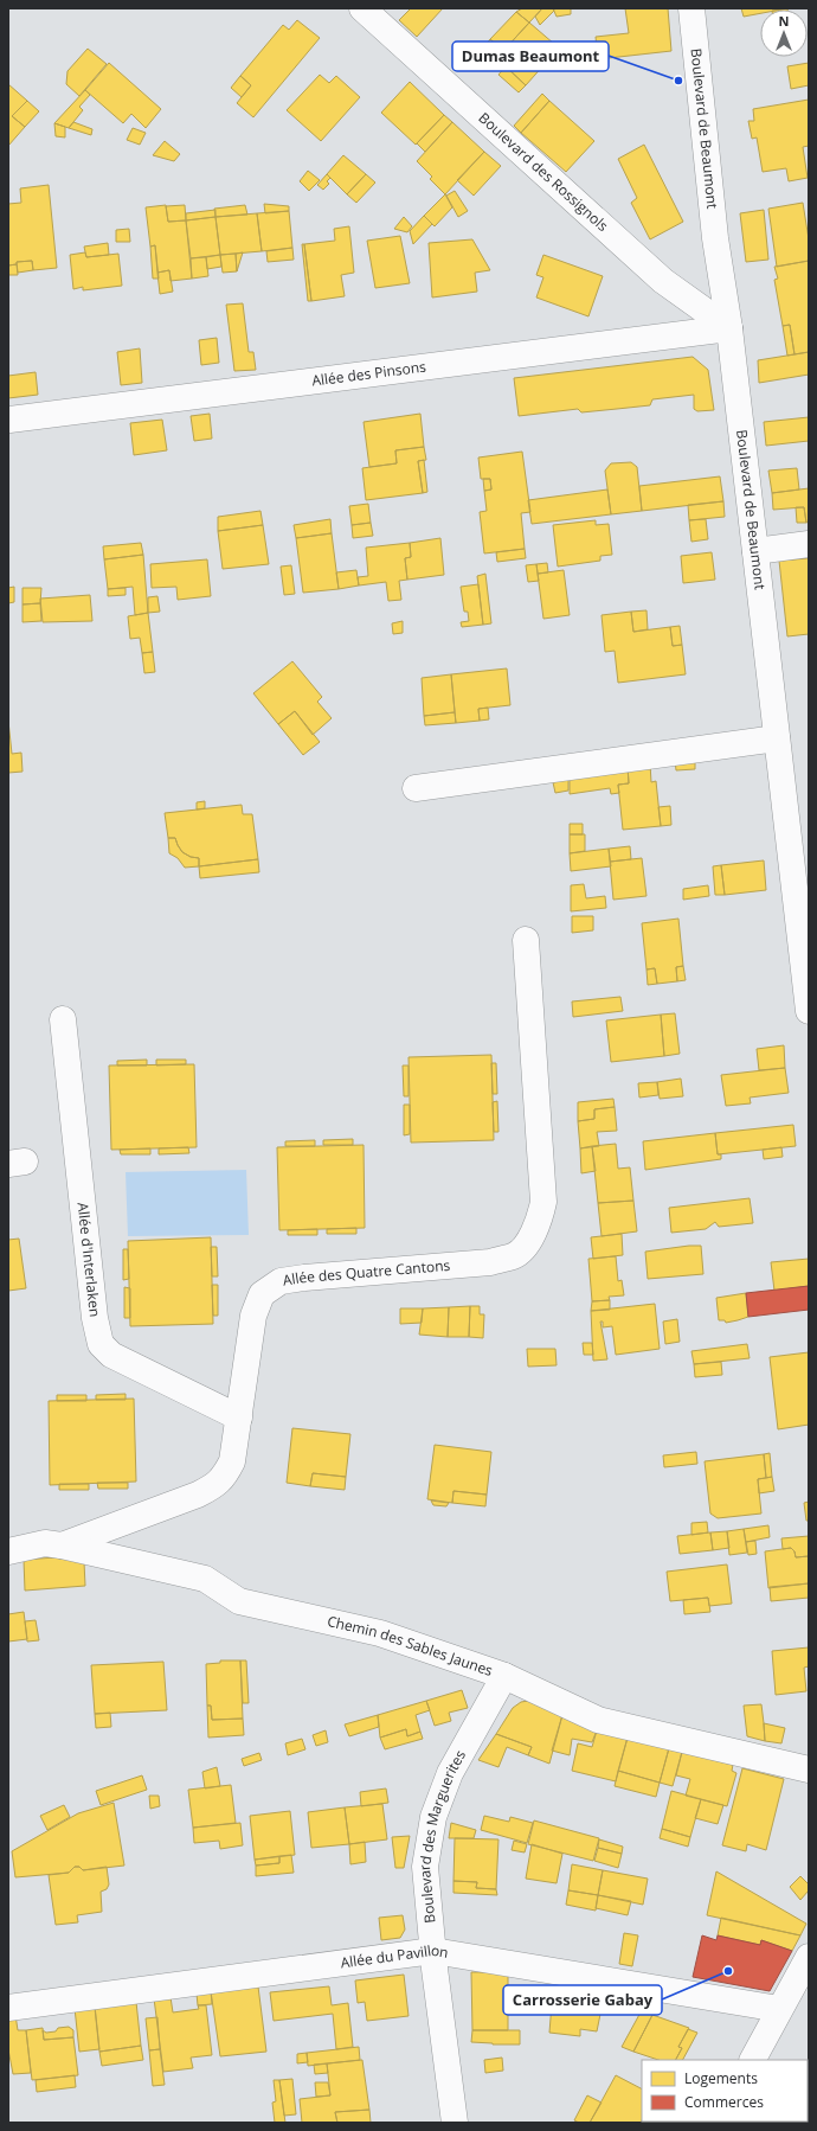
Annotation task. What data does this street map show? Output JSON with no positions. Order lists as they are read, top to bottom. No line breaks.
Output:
{"streets":{"street":["Boulevard de Beaumont","Boulevard des Rossignols","Allée des Pinsons","Allée d'Interlaken","Allée des Quatre Cantons","Chemin des Sables Jaunes","Boulevard des Marguerites","Allée du Pavillon"]},"crossings":[["Boulevard de Beaumont","Boulevard des Rossignols"],["Boulevard de Beaumont","Allée des Pinsons"],["Boulevard des Rossignols","Allée des Pinsons"],["Allée d'Interlaken","Allée des Quatre Cantons"],["Allée des Quatre Cantons","Chemin des Sables Jaunes"],["Chemin des Sables Jaunes","Boulevard des Marguerites"],["Boulevard des Marguerites","Allée du Pavillon"]],"places":["Dumas Beaumont","Carrosserie Gabay"],"legend":["Logements","Commerces"],"north":"top"}
